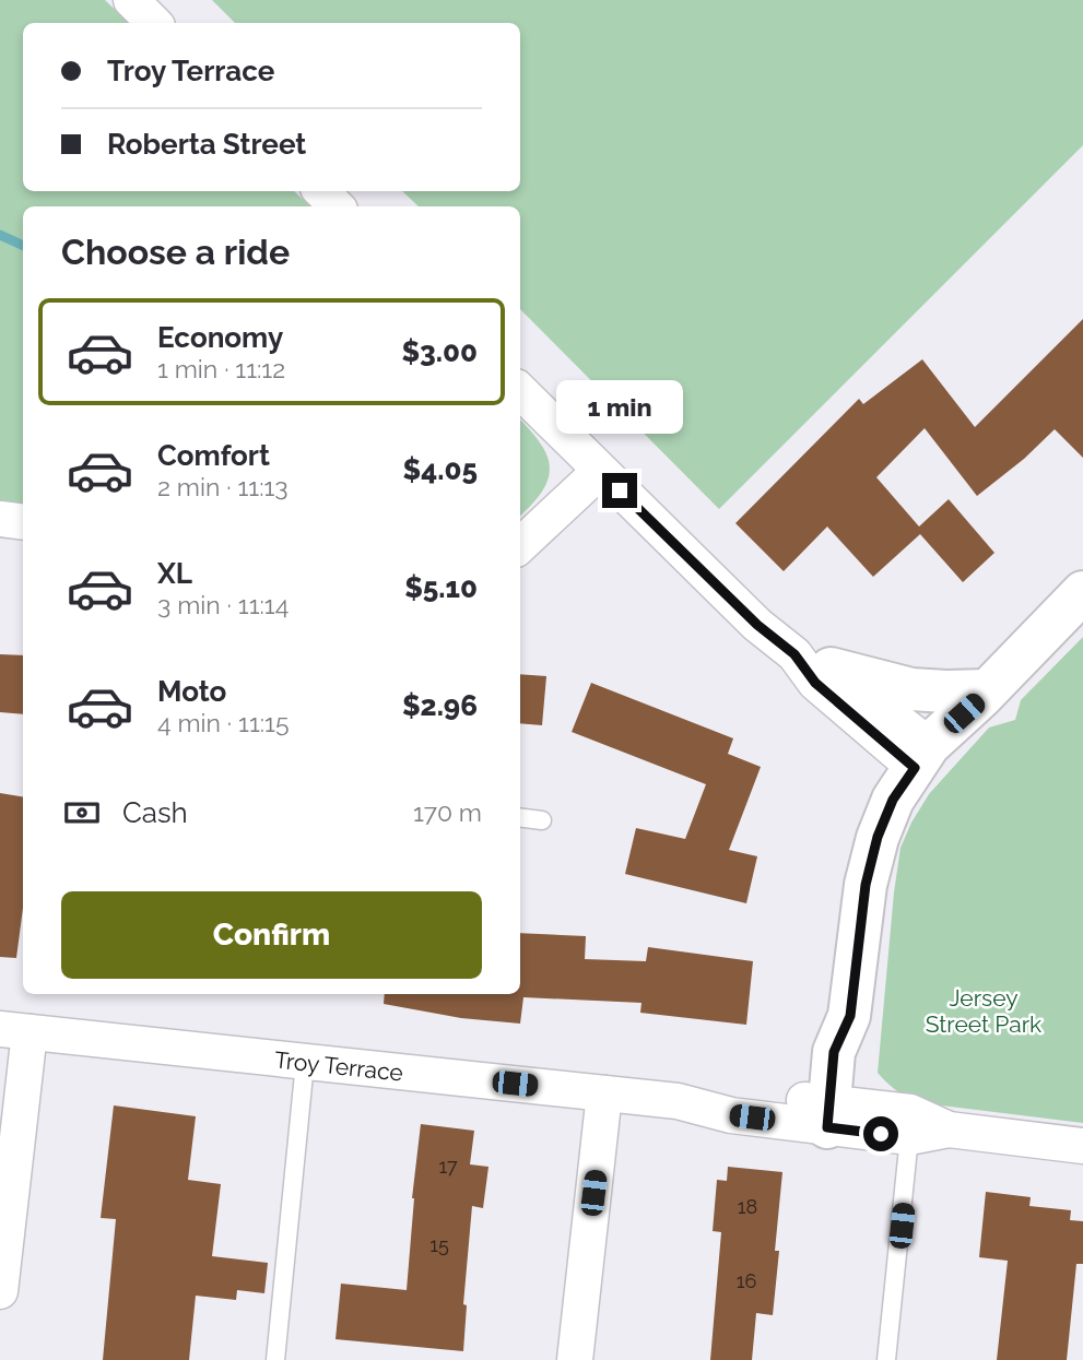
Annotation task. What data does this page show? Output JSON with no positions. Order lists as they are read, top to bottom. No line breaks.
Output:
{"streets":{"street":["Troy Terrace"]},"parks":["Jersey Street Park"],"house_numbers":["17","18","15","16"],"page":{"banner":["Troy Terrace","Roberta Street"],"heading":"Choose a ride","list":[{"name":"Economy","note":"1 min · 11:12","value":"$3.00"},{"name":"Comfort","note":"2 min · 11:13","value":"$4.05"},{"name":"XL","note":"3 min · 11:14","value":"$5.10"},{"name":"Moto","note":"4 min · 11:15","value":"$2.96"}],"bubble":"1 min","pay":["Cash","170 m"],"buttons":"Confirm"}}
